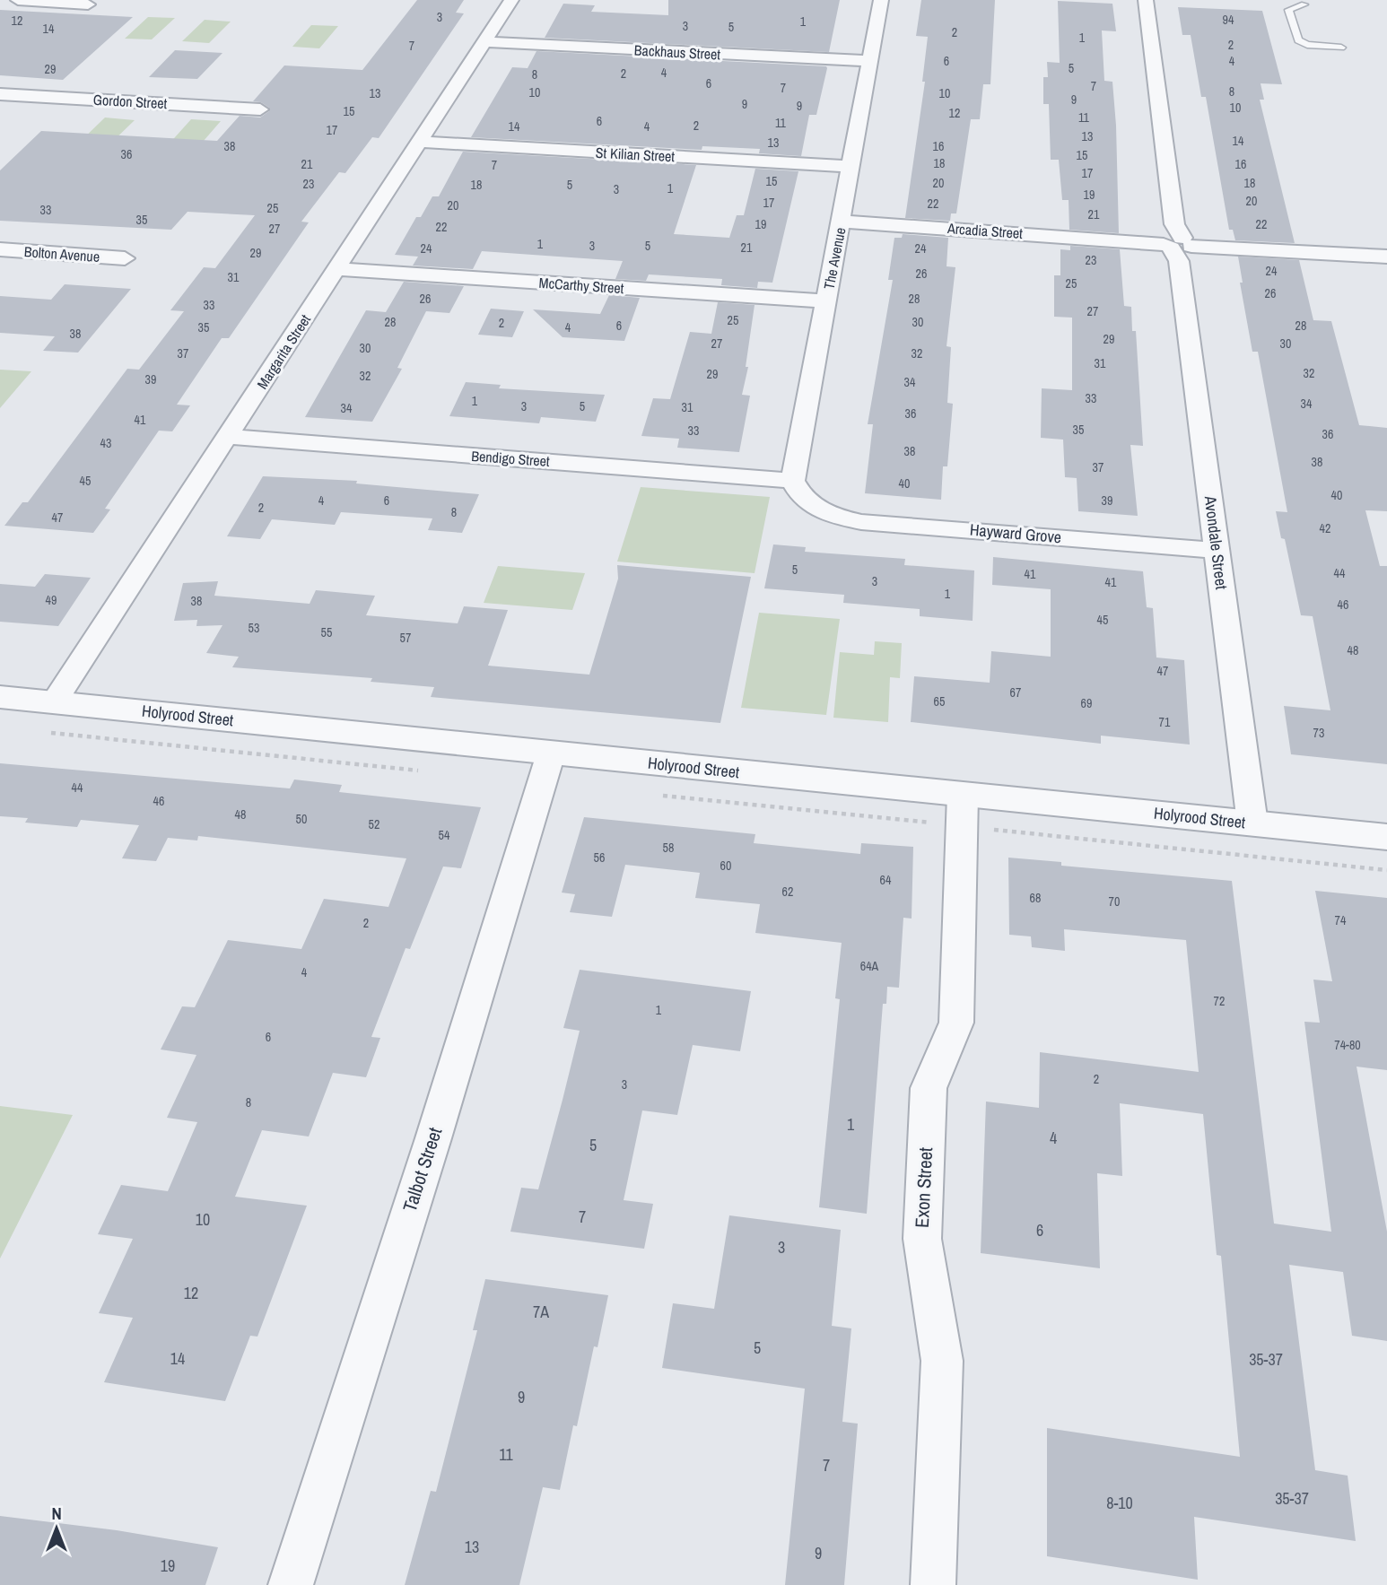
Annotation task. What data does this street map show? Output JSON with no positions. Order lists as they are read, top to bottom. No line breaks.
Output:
{"streets":{"street":["Backhaus Street","Gordon Street","St Kilian Street","Arcadia Street","Bolton Avenue","The Avenue","McCarthy Street","Margarita Street","Bendigo Street","Hayward Grove","Avondale Street","Holyrood Street","Talbot Street","Exon Street"]},"crossings":[["Backhaus Street","The Avenue"],["Backhaus Street","Margarita Street"],["St Kilian Street","The Avenue"],["St Kilian Street","Margarita Street"],["Arcadia Street","The Avenue"],["Arcadia Street","Avondale Street"],["The Avenue","McCarthy Street"],["The Avenue","Bendigo Street"],["The Avenue","Hayward Grove"],["McCarthy Street","Margarita Street"],["Margarita Street","Bendigo Street"],["Margarita Street","Holyrood Street"],["Bendigo Street","Hayward Grove"],["Hayward Grove","Avondale Street"],["Avondale Street","Holyrood Street"],["Holyrood Street","Talbot Street"],["Holyrood Street","Exon Street"]],"house_numbers":["3","94","12","1","3","5","14","2","1","2","7","6","4","5","29","4","2","8","6","7","7","8","10","13","10","9","9","9","10","15","12","11","6","11","2","14","4","17","13","14","13","38","16","36","15","18","21","16","7","17","15","20","18","23","18","5","1","3","19","20","17","22","20","25","33","21","35","19","22","22","27","1","3","5","21","24","24","29","23","24","26","31","25","26","26","28","33","27","25","28","30","2","6","28","35","4","38","29","27","30","30","37","32","31","32","29","32","39","34","33","1","34","3","5","31","34","36","41","35","33","36","43","38","38","37","45","40","40","4","6","39","2","8","47","42","5","44","41","3","41","1","49","38","46","45","53","55","57","48","47","67","65","69","71","73","44","46","48","50","52","54","58","56","60","64","62","68","70","74","2","64A","4","72","1","6","74-80","2","3","8","1","4","5","7","10","6","3","12","7A","5","14","35-37","9","11","7","35-37","8-10","13","9","19"],"north":"top"}
